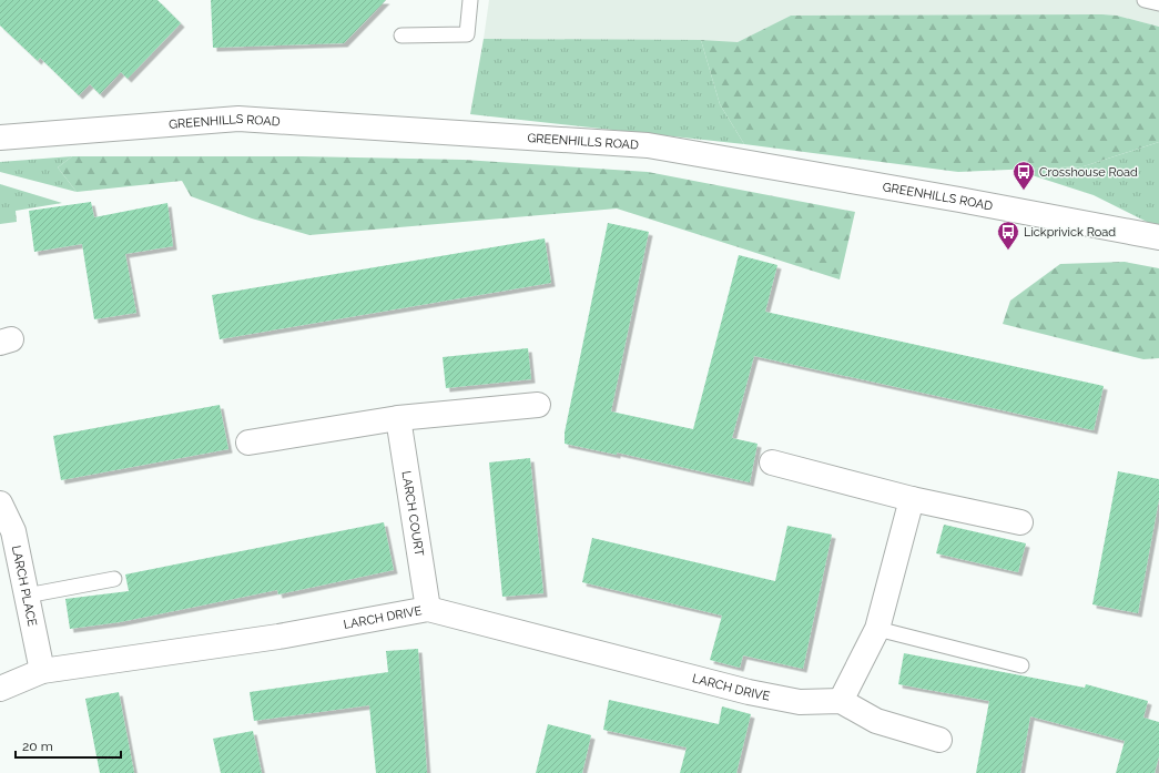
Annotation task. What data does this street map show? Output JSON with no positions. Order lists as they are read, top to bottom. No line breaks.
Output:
{"streets":{"street":["GREENHILLS ROAD","LARCH COURT","LARCH PLACE","LARCH DRIVE"]},"crossings":[["LARCH COURT","LARCH DRIVE"],["LARCH PLACE","LARCH DRIVE"]],"places":{"bus stop":["Crosshouse Road","Lickprivick Road"]},"scale_bar":"20 m"}
